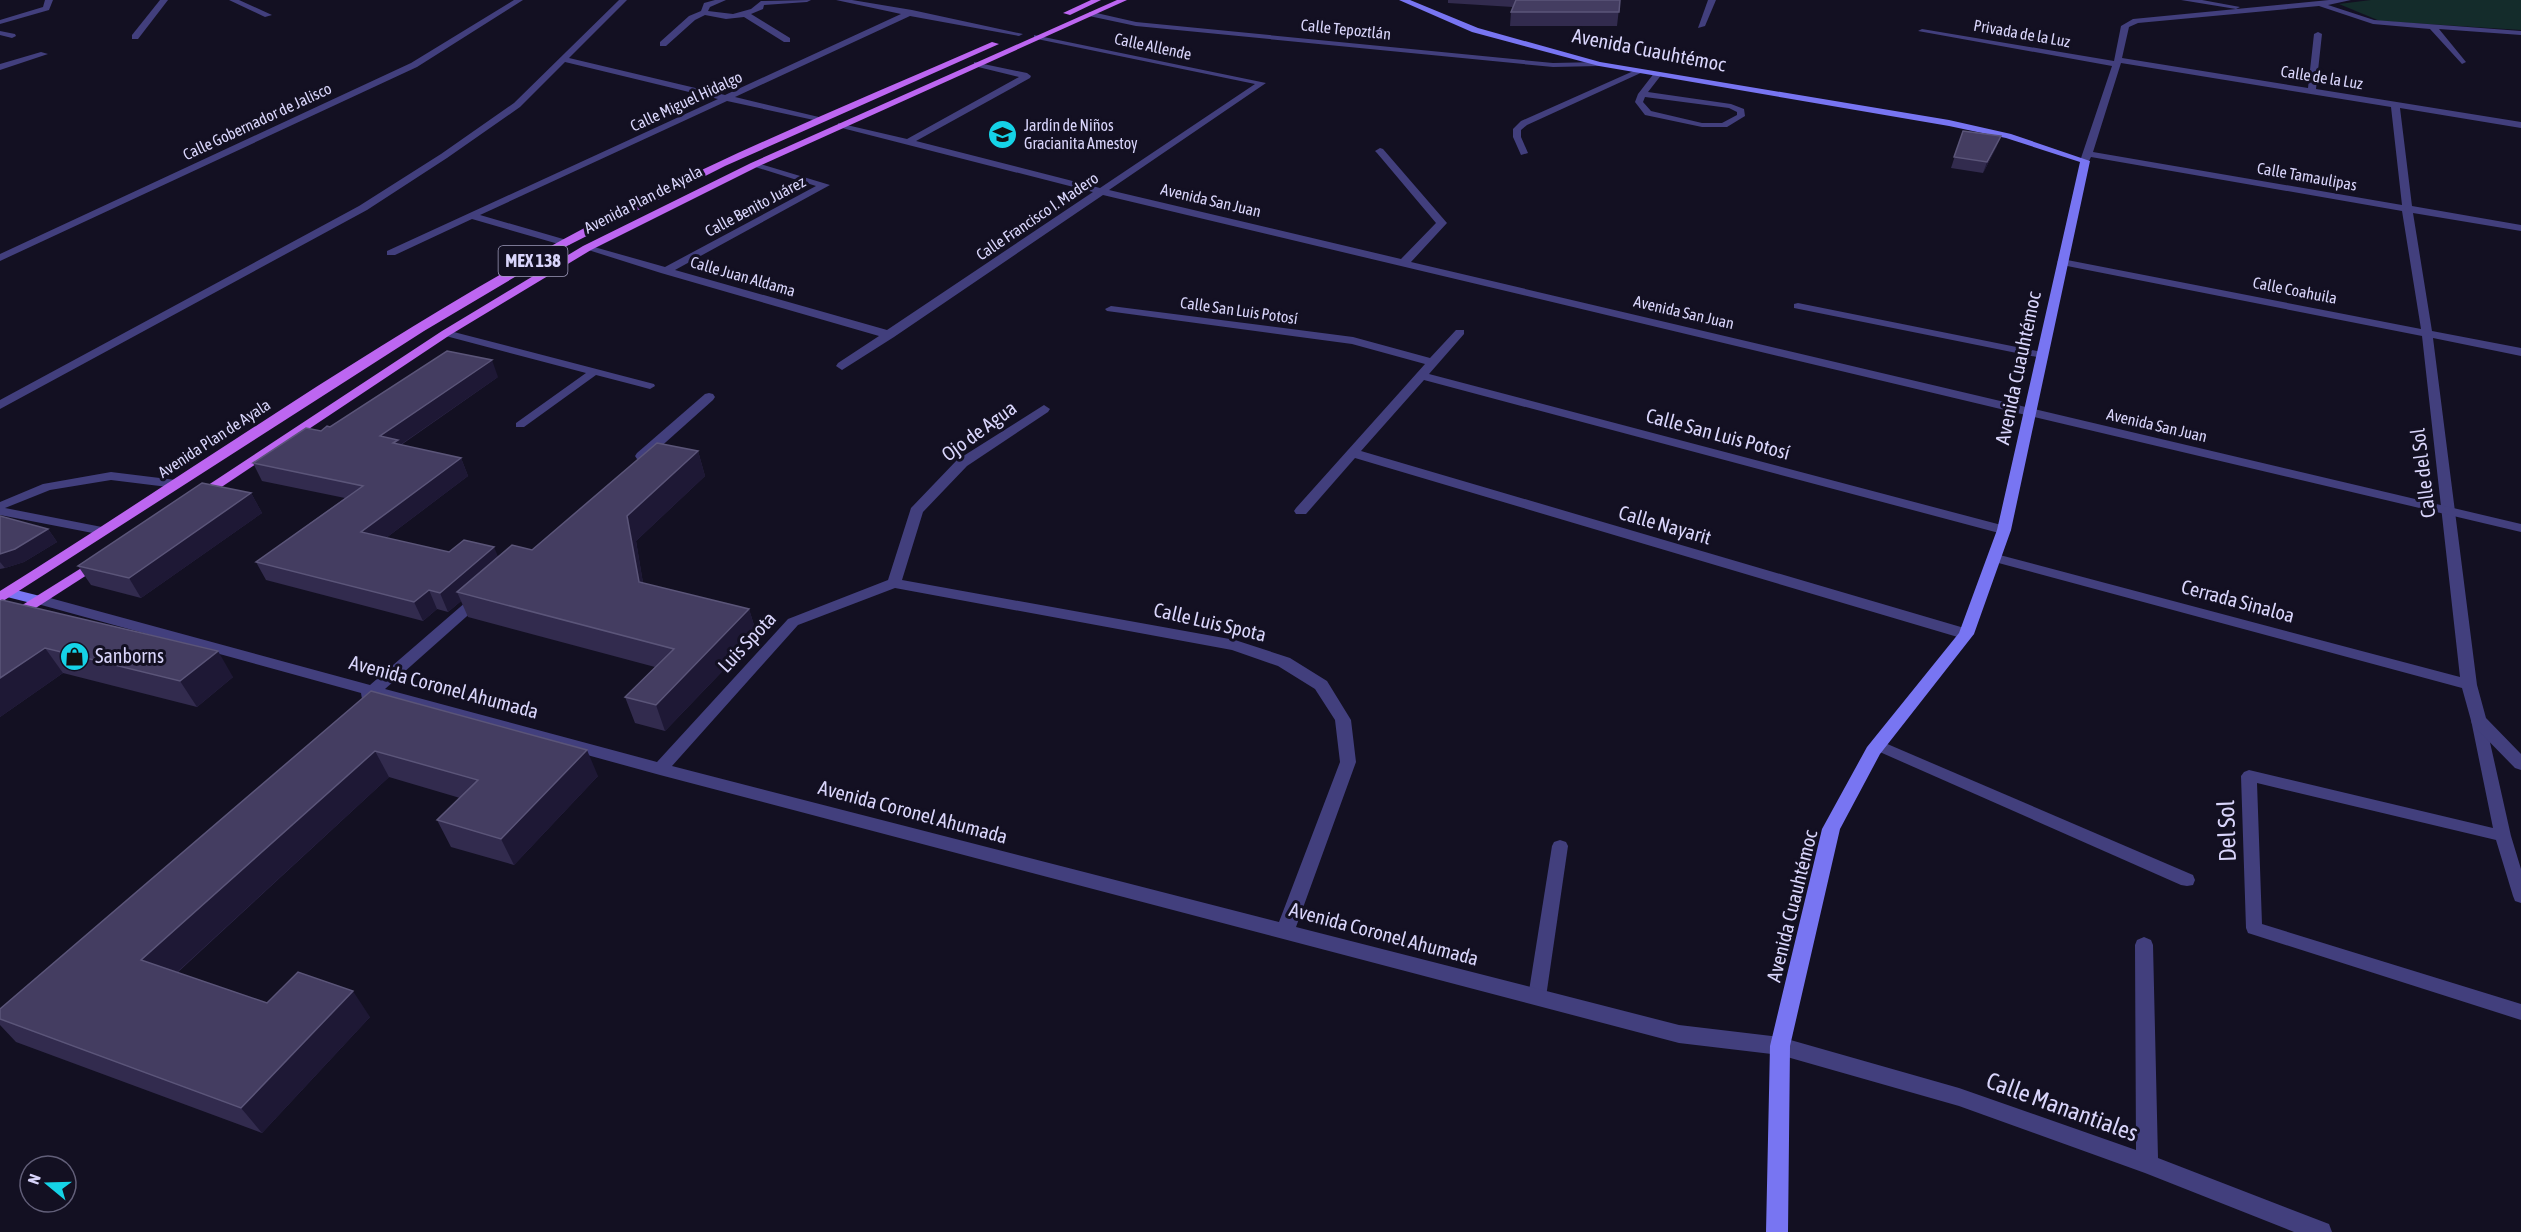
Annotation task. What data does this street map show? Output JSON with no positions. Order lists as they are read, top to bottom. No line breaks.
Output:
{"streets":{"main road":["Avenida Cuauhtémoc","Avenida Plan de Ayala","MEX 138"],"street":["Calle Tepoztlán","Privada de la Luz","Calle Allende","Calle de la Luz","Calle Miguel Hidalgo","Calle Gobernador de Jalisco","Calle Tamaulipas","Avenida San Juan","Calle Benito Juárez","Calle Francisco I. Madero","Calle Juan Aldama","Calle Coahuila","Calle San Luis Potosí","Ojo de Agua","Calle del Sol","Calle Nayarit","Cerrada Sinaloa","Calle Luis Spota","Luis Spota","Avenida Coronel Ahumada","Calle Manantiales"],"lane":["Del Sol"]},"crossings":[["Calle Tepoztlán","Avenida Cuauhtémoc"],["Calle Tepoztlán","Avenida Plan de Ayala"],["Privada de la Luz","Calle de la Luz"],["Calle Allende","Avenida Plan de Ayala"],["Calle Allende","Calle Francisco I. Madero"],["Avenida Cuauhtémoc","Calle Tamaulipas"],["Avenida Cuauhtémoc","Avenida San Juan"],["Avenida Cuauhtémoc","Calle Coahuila"],["Avenida Cuauhtémoc","Calle San Luis Potosí"],["Avenida Cuauhtémoc","Calle Nayarit"],["Avenida Cuauhtémoc","Cerrada Sinaloa"],["Avenida Cuauhtémoc","Avenida Coronel Ahumada"],["Avenida Cuauhtémoc","Calle Manantiales"],["Calle de la Luz","Calle del Sol"],["Calle Tamaulipas","Calle del Sol"],["Avenida Plan de Ayala","Avenida San Juan"],["Avenida Plan de Ayala","Calle Benito Juárez"],["Avenida Plan de Ayala","Calle Juan Aldama"],["Avenida San Juan","Calle Francisco I. Madero"],["Avenida San Juan","Calle del Sol"],["Calle Benito Juárez","Calle Juan Aldama"],["Calle Francisco I. Madero","Calle Juan Aldama"],["Calle Coahuila","Calle del Sol"],["Ojo de Agua","Calle Luis Spota"],["Ojo de Agua","Luis Spota"],["Calle del Sol","Cerrada Sinaloa"],["Calle del Sol","Del Sol"],["Calle Luis Spota","Luis Spota"],["Calle Luis Spota","Avenida Coronel Ahumada"],["Luis Spota","Avenida Coronel Ahumada"],["Avenida Coronel Ahumada","Calle Manantiales"]],"places":{"school or university":["Jardín de Niños Gracianita Amestoy"],"shop":["Sanborns"]},"north":"left"}
